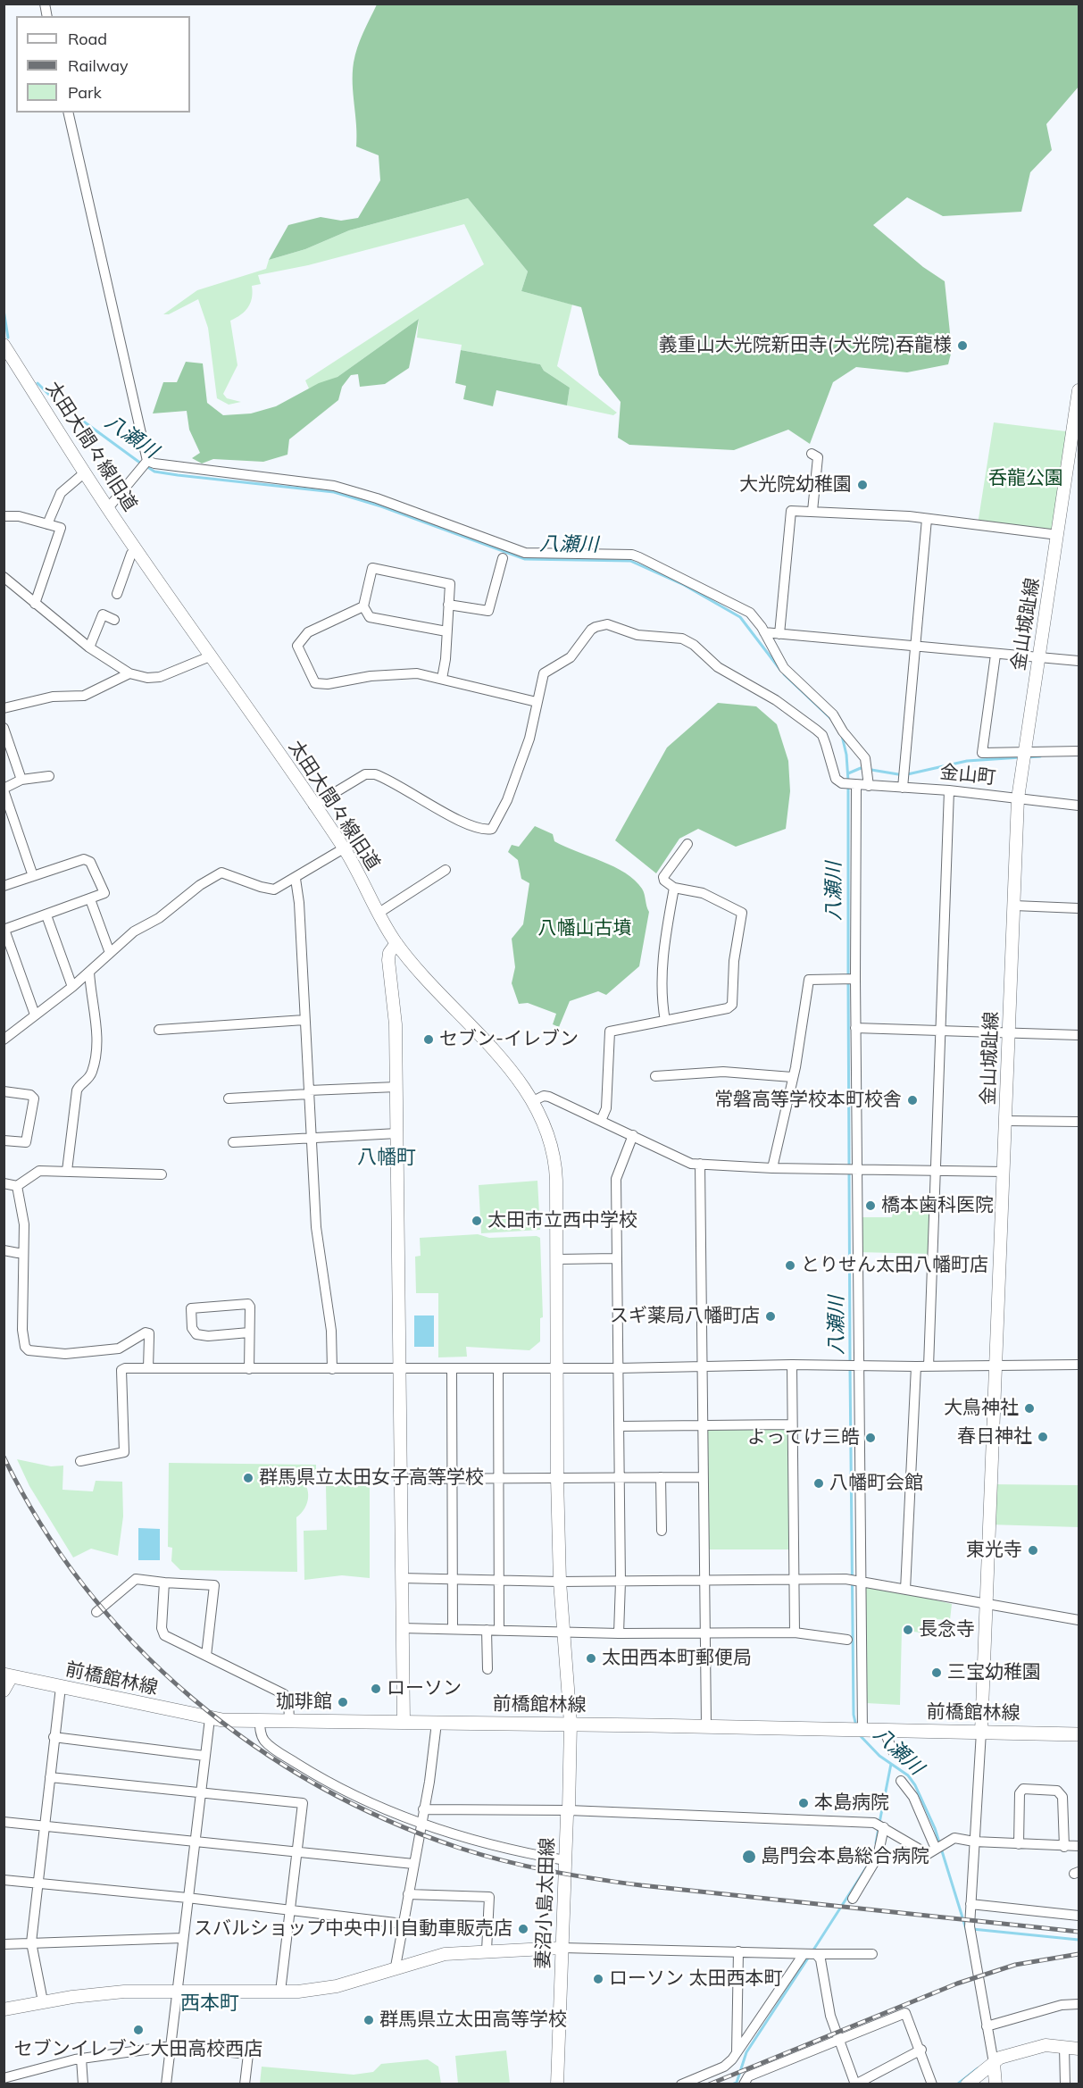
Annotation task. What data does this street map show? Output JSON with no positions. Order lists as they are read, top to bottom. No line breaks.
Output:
{"streets":{"main road":["前橋館林線"],"street":["太田大間々線旧道","金山城趾線","金山町","妻沼小島太田線"]},"crossings":[["太田大間々線旧道","妻沼小島太田線"],["金山城趾線","金山町"],["金山城趾線","前橋館林線"],["前橋館林線","妻沼小島太田線"]],"districts":["八幡町","西本町"],"water":["八瀬川"],"parks":["呑龍公園","八幡山古墳"],"places":["義重山大光院新田寺(大光院)吞龍様","大光院幼稚園","セブン-イレブン","常磐高等学校本町校舎","橋本歯科医院","太田市立西中学校","とりせん太田八幡町店","スギ薬局八幡町店","大鳥神社","春日神社","よってけ三皓","群馬県立太田女子高等学校","八幡町会館","東光寺","長念寺","太田西本町郵便局","三宝幼稚園","ローソン","珈琲館","本島病院","島門会本島総合病院","スバルショップ中央中川自動車販売店","ローソン 太田西本町","群馬県立太田高等学校","セブンイレブン 大田高校西店"],"legend":["Road","Railway","Park"]}
